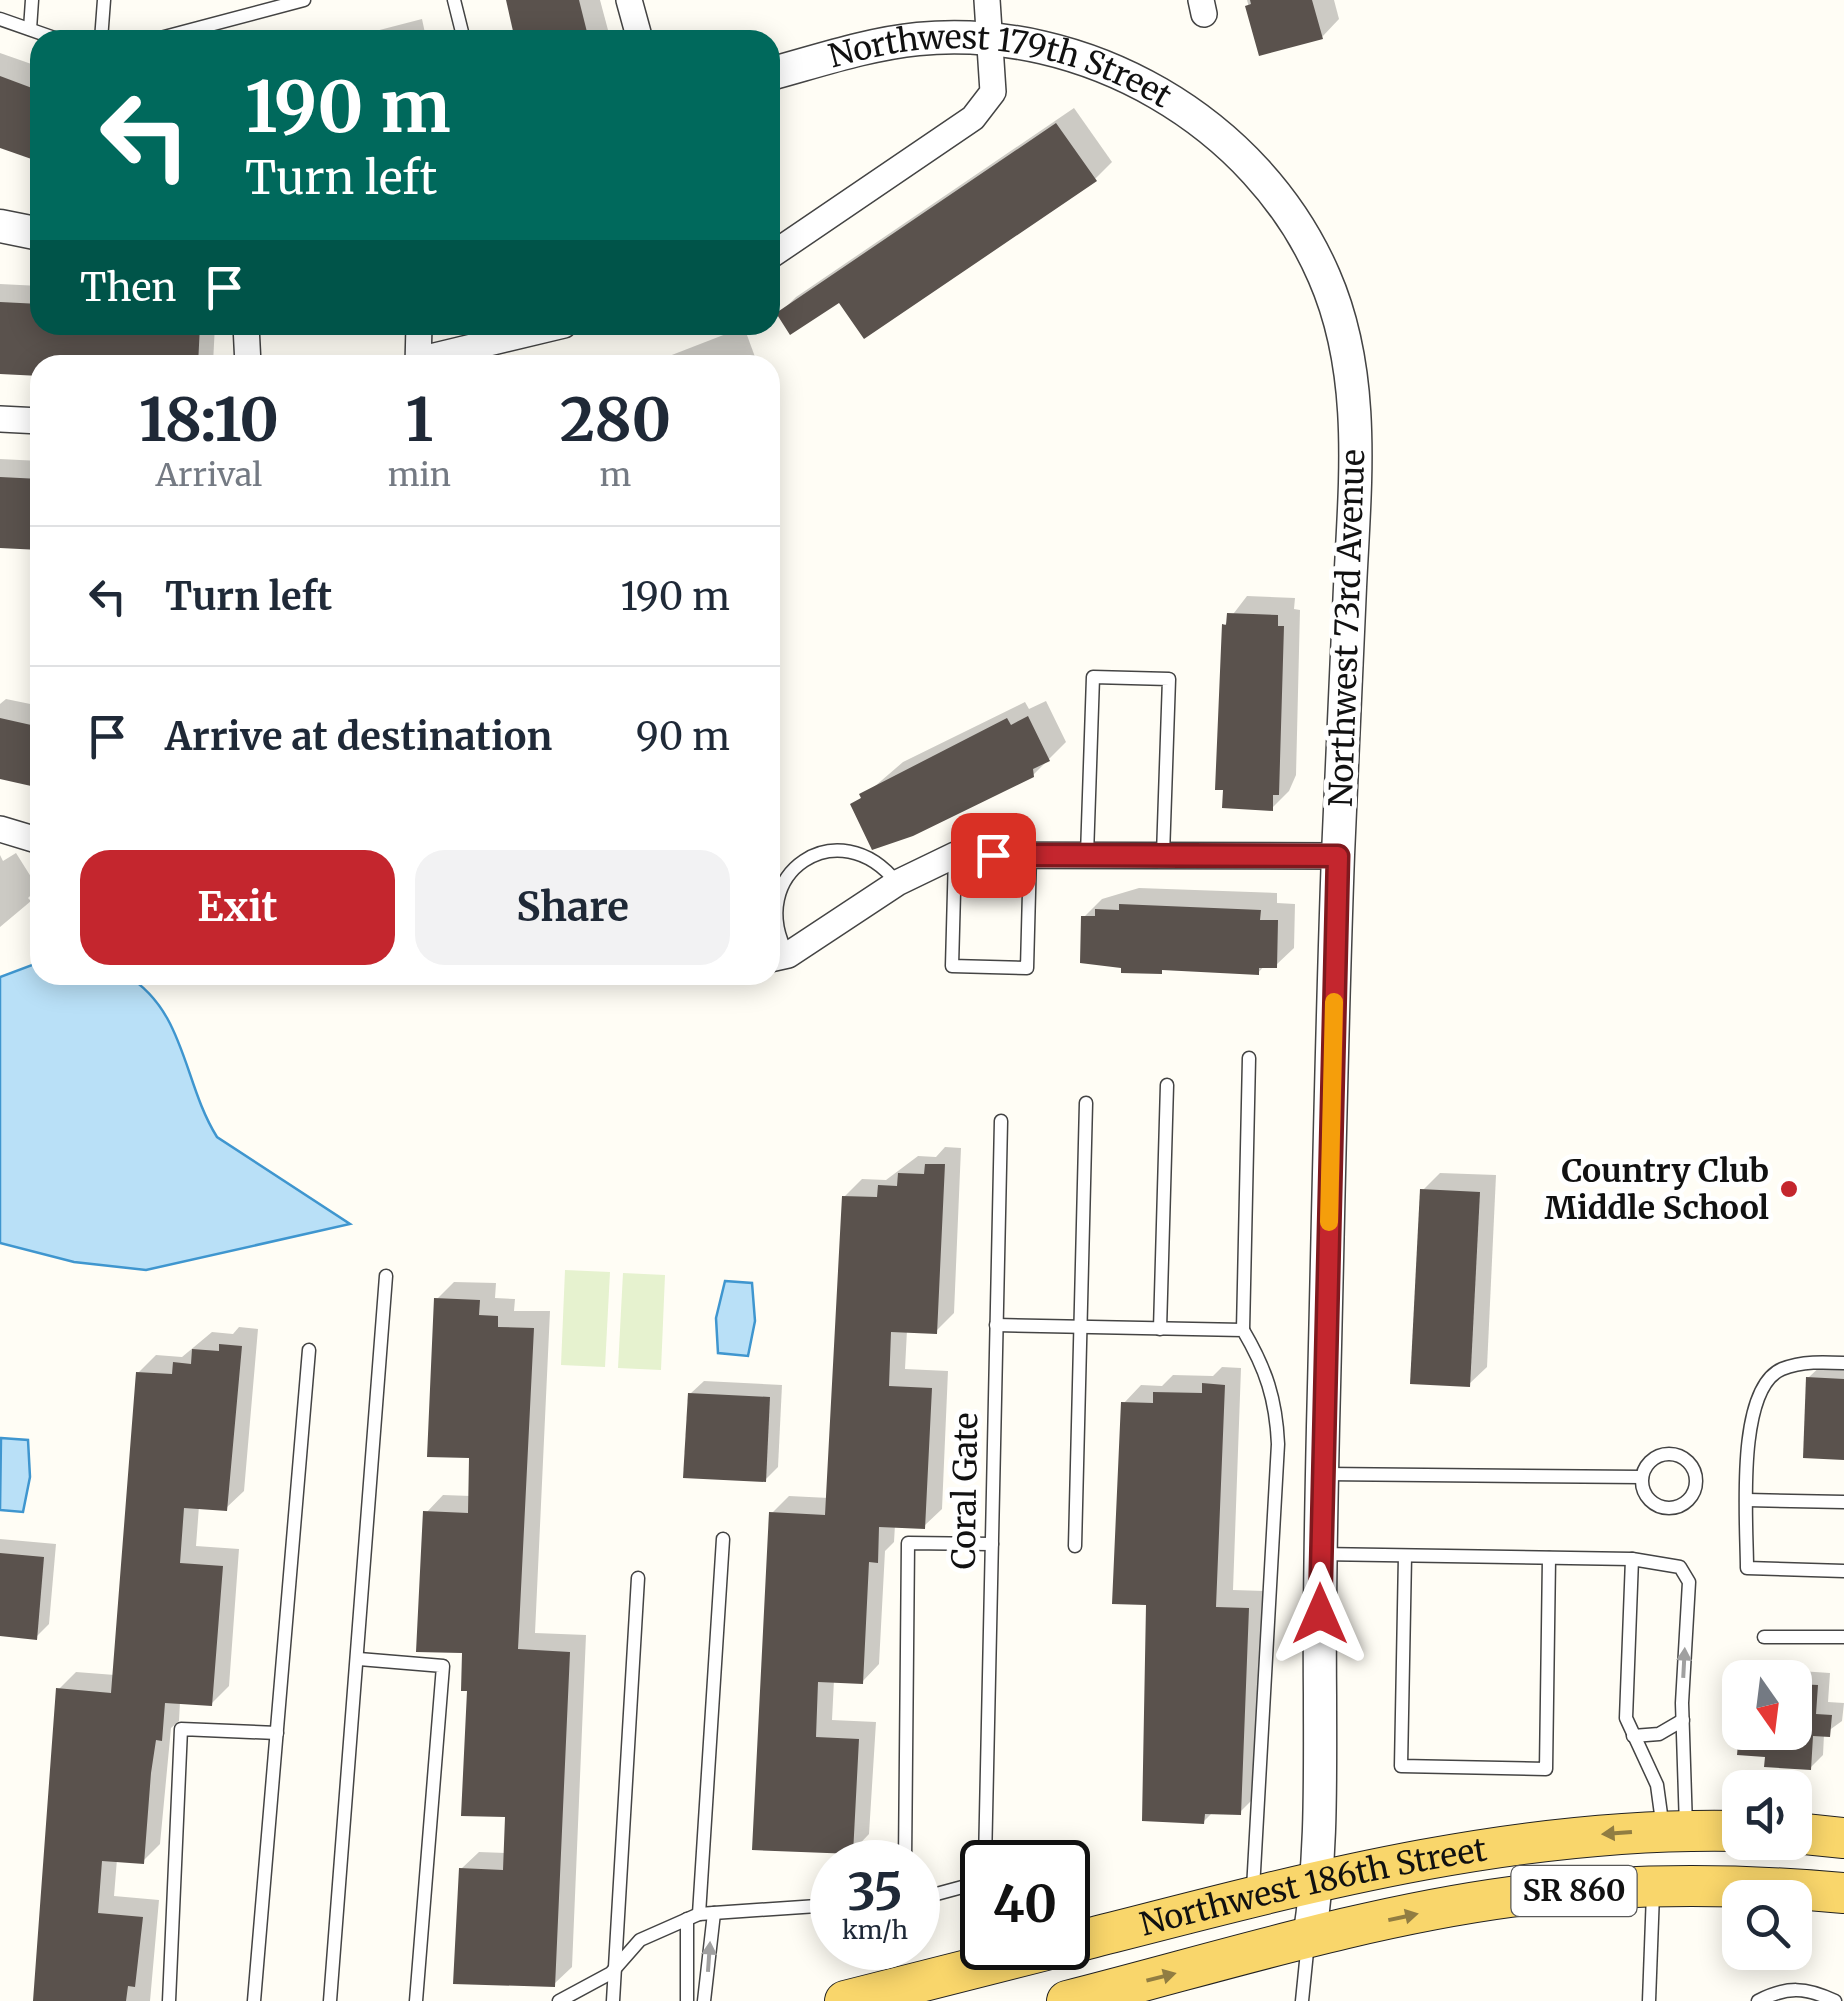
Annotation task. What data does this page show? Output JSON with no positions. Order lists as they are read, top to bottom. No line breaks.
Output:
{"streets":{"main road":["Northwest 186th Street","SR 860"],"street":["Northwest 179th Street","Northwest 73rd Avenue"],"lane":["Coral Gate"]},"crossings":[["Northwest 179th Street","Northwest 73rd Avenue"],["Northwest 73rd Avenue","Northwest 186th Street"]],"places":["Country Club Middle School"],"north":"bottom","page":{"turn":["190 m","Turn left"],"then":"Then","eta":["18:10","Arrival","1","min","280","m"],"list":[{"name":"Turn left","value":"190 m"},{"name":"Arrive at destination","value":"90 m"}],"buttons":["Exit","Share"],"speed":"35 km/h","limit":"40"}}
